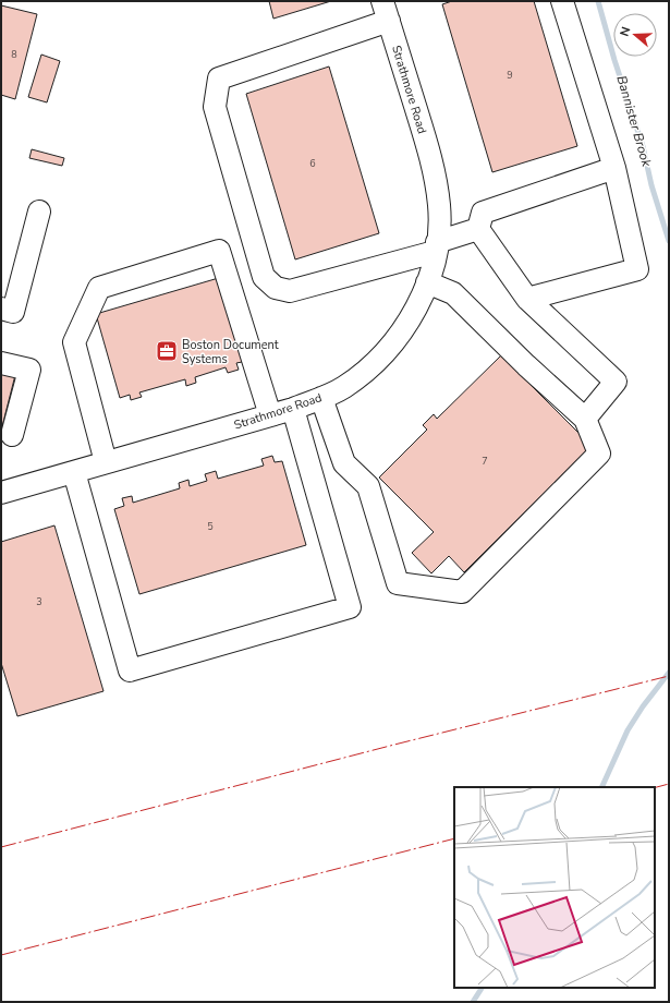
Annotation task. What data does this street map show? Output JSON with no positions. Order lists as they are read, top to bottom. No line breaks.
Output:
{"streets":{"street":["Strathmore Road"]},"water":["Bannister Brook"],"places":{"office":["Boston Document Systems"]},"house_numbers":["8","9","6","7","5","3"],"north":"left"}
